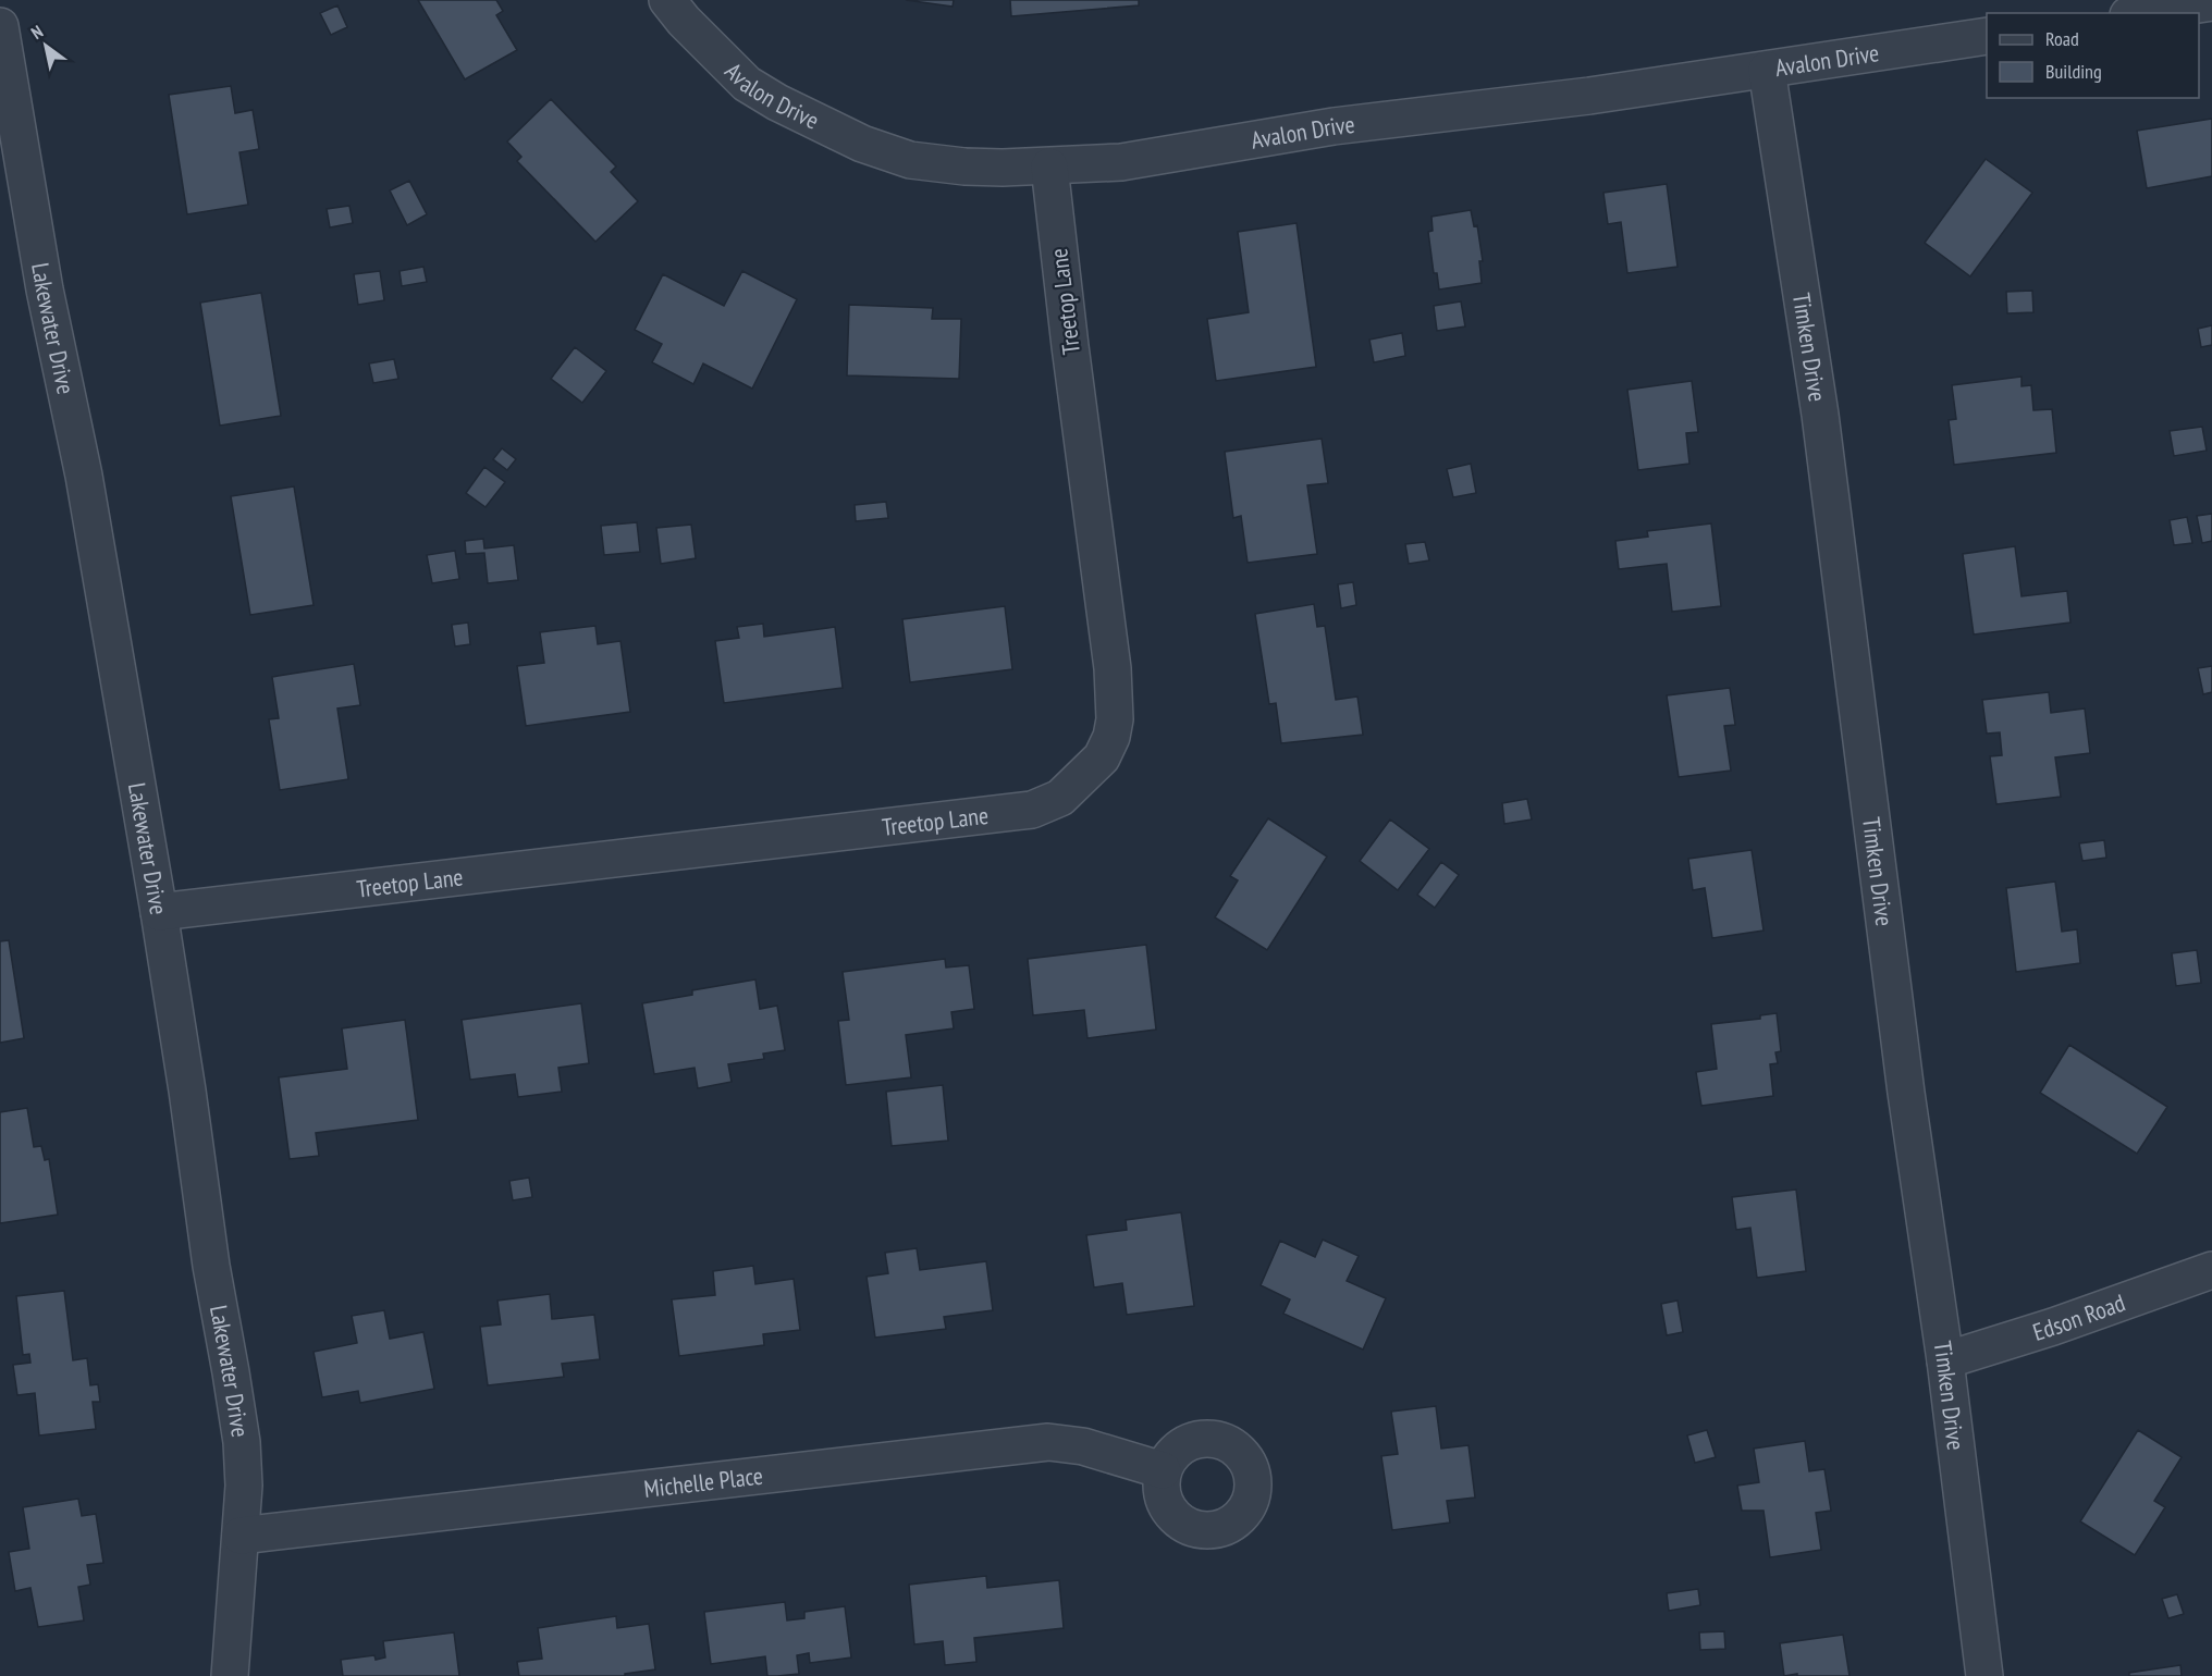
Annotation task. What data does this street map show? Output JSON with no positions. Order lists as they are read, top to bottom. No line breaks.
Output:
{"streets":{"street":["Avalon Drive","Treetop Lane","Lakewater Drive","Timken Drive","Edson Road","Michelle Place"]},"crossings":[["Avalon Drive","Treetop Lane"],["Avalon Drive","Timken Drive"],["Treetop Lane","Lakewater Drive"],["Lakewater Drive","Michelle Place"],["Timken Drive","Edson Road"]],"legend":["Road","Building"],"north":"top left"}
